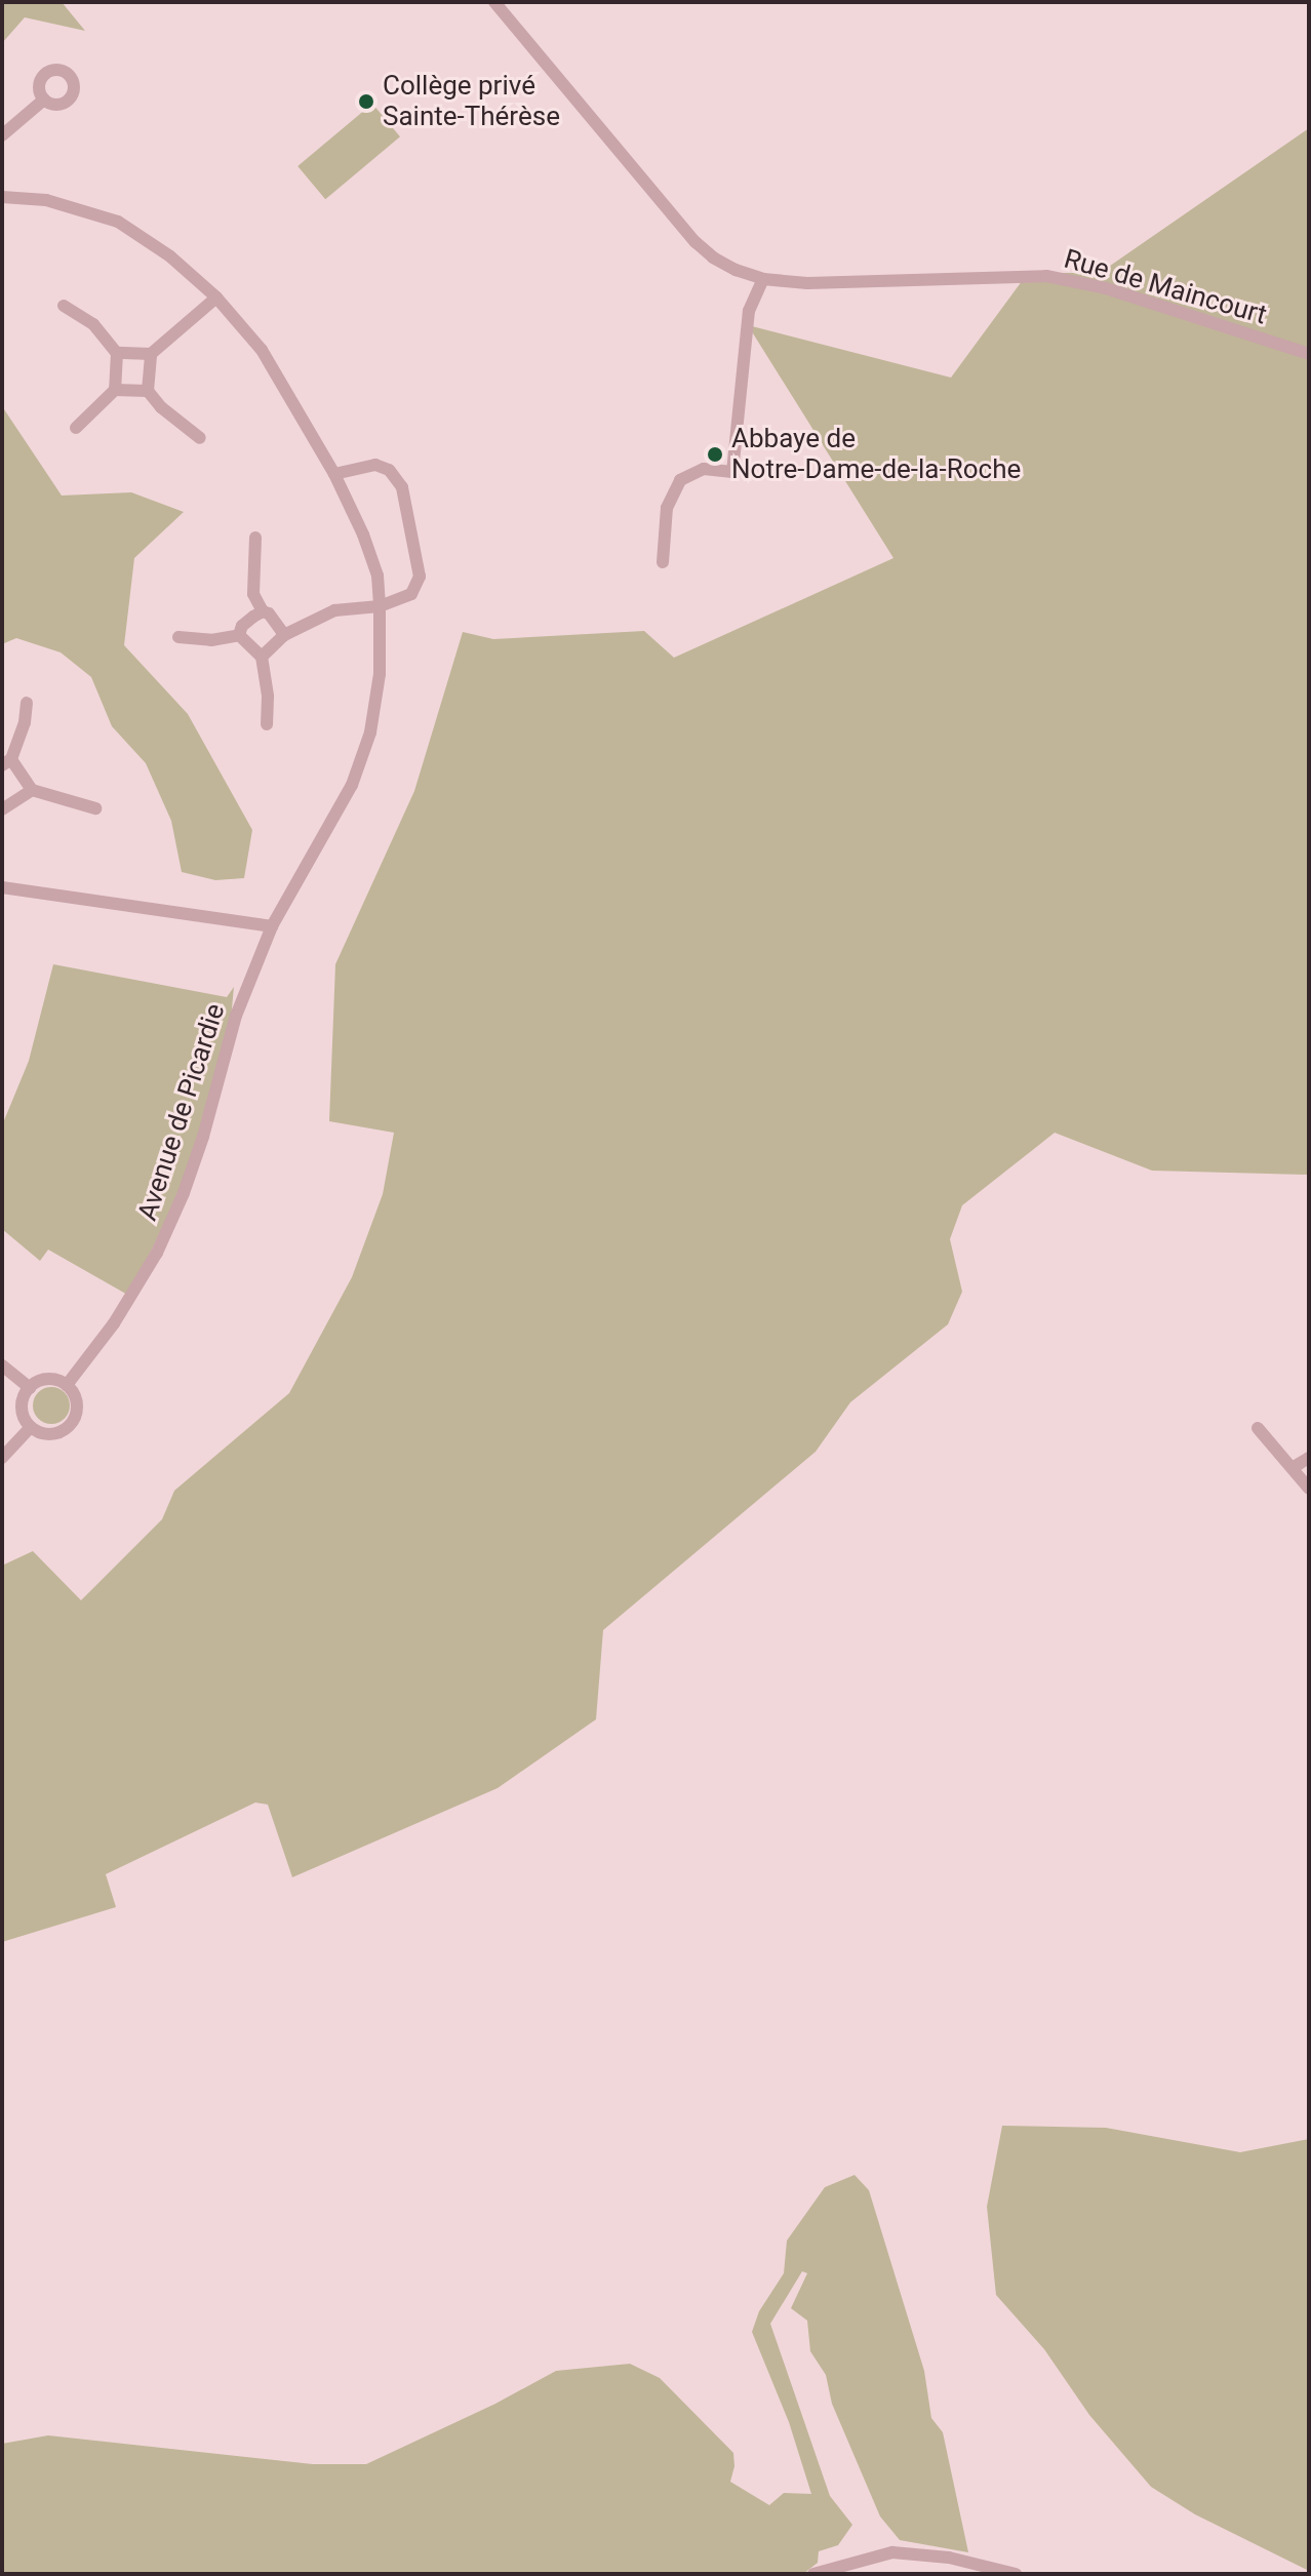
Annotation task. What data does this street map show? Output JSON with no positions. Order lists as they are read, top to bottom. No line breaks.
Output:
{"streets":{"street":["Rue de Maincourt","Avenue de Picardie"]},"places":["Collège privé Sainte-Thérèse","Abbaye de Notre-Dame-de-la-Roche"]}
